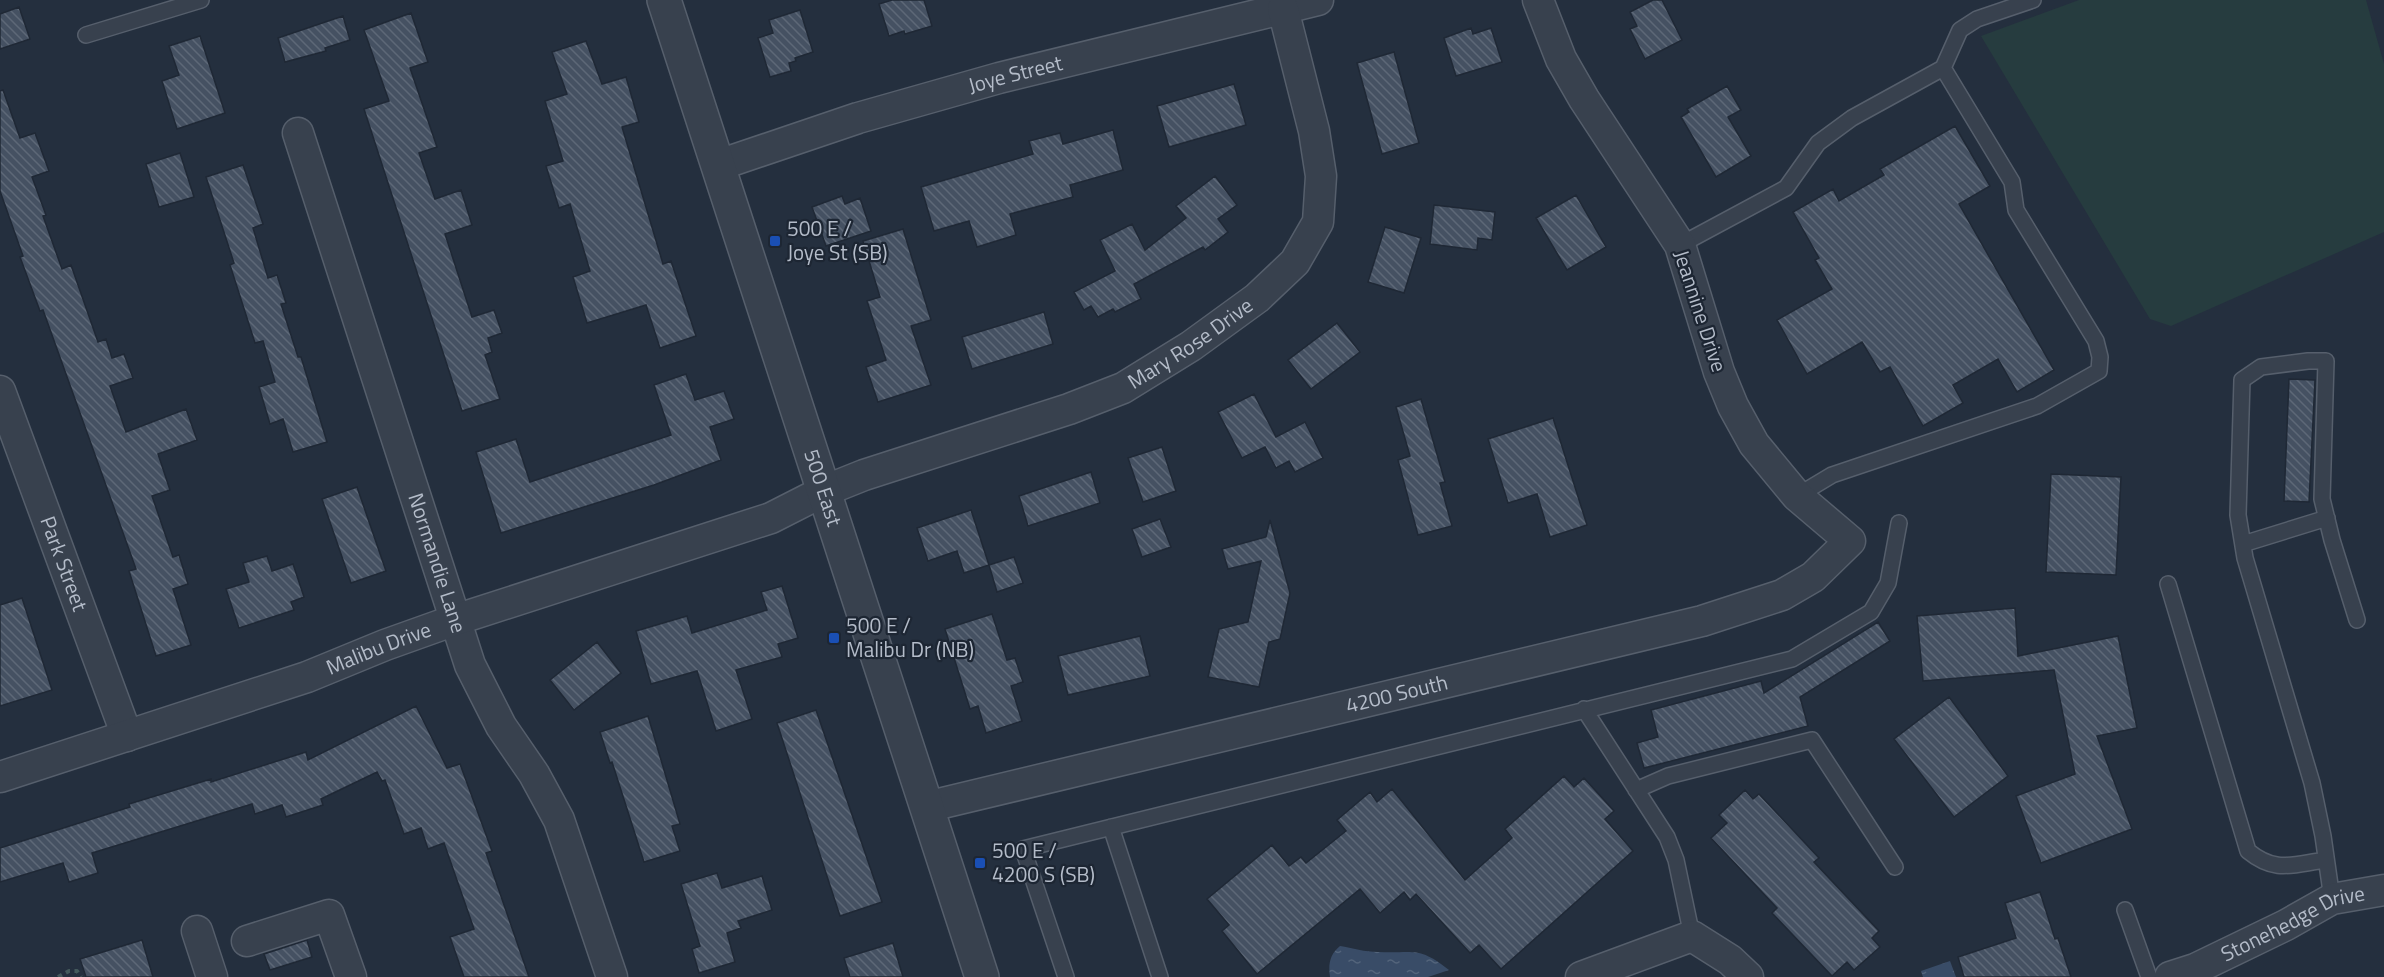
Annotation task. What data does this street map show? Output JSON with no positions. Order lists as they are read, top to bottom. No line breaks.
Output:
{"streets":{"street":["Joye Street","Jeannine Drive","Mary Rose Drive","500 East","Normandie Lane","Park Street","Malibu Drive","4200 South","Stonehedge Drive"]},"crossings":[["Joye Street","Mary Rose Drive"],["Joye Street","500 East"],["Jeannine Drive","4200 South"],["Mary Rose Drive","500 East"],["Mary Rose Drive","Malibu Drive"],["500 East","Malibu Drive"],["500 East","4200 South"],["Normandie Lane","Malibu Drive"],["Park Street","Malibu Drive"]],"places":{"transit":["500 E / Joye St (SB)","500 E / Malibu Dr (NB)","500 E / 4200 S (SB)"]}}
